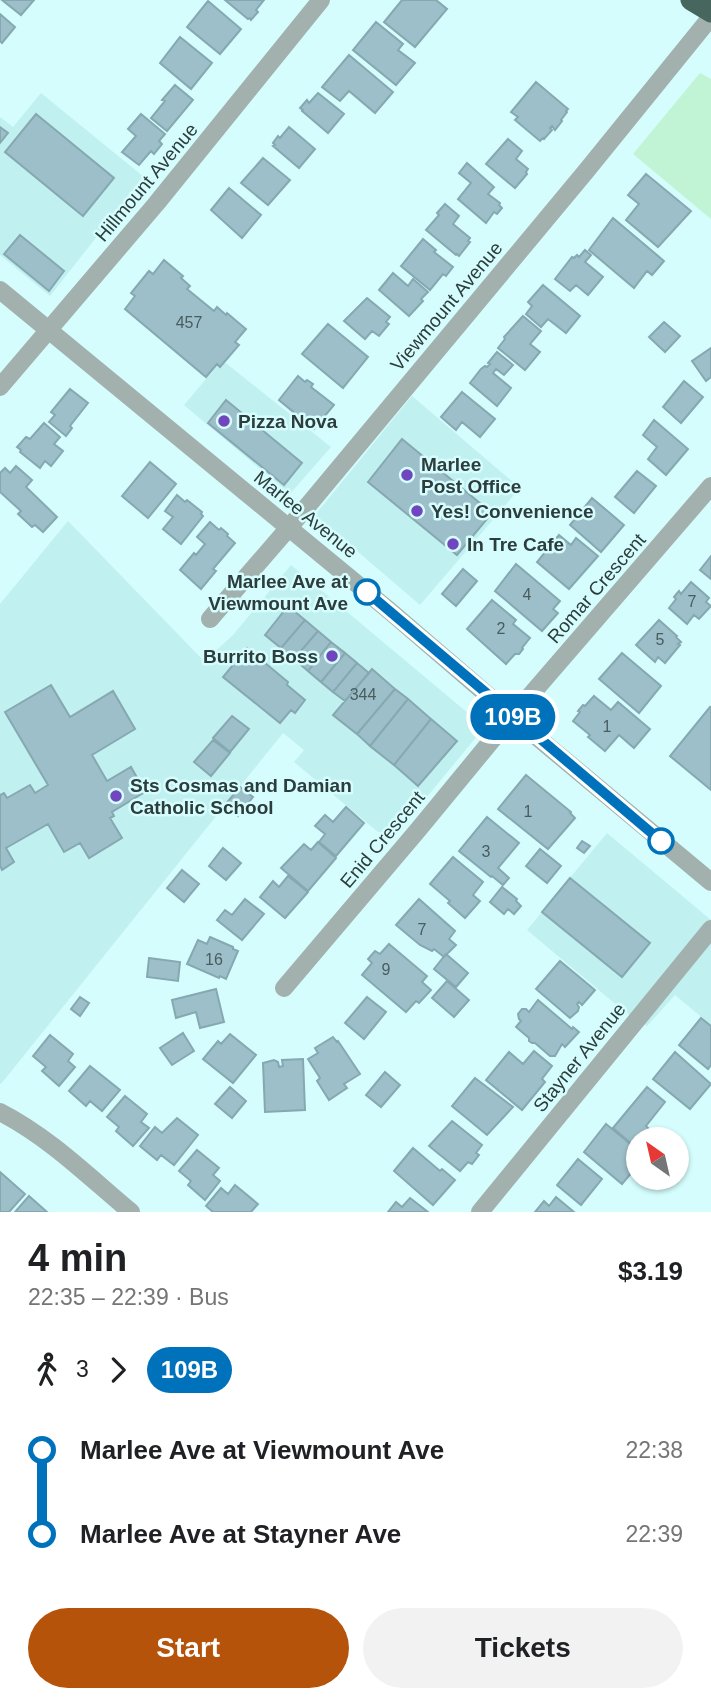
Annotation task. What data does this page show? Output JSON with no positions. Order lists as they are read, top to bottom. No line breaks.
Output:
{"streets":{"street":["Hillmount Avenue","Viewmount Avenue","Marlee Avenue","Romar Crescent","Enid Crescent","Stayner Avenue"]},"crossings":[["Hillmount Avenue","Marlee Avenue"],["Viewmount Avenue","Marlee Avenue"],["Marlee Avenue","Romar Crescent"],["Marlee Avenue","Enid Crescent"],["Romar Crescent","Enid Crescent"]],"places":["Pizza Nova","Marlee Post Office","Yes! Convenience","In Tre Cafe","Marlee Ave at Viewmount Ave","Burrito Boss","Sts Cosmas and Damian Catholic School"],"lines":["bus line 109B"],"house_numbers":["457","4","7","2","5","344","1","1","3","7","16","9"],"north":"top left","page":{"on_map":"109B","heading":["4 min","22:35 – 22:39 · Bus","$3.19"],"legs":["3","109B"],"list":[{"name":"Marlee Ave at Viewmount Ave","value":"22:38"},{"name":"Marlee Ave at Stayner Ave","value":"22:39"}],"buttons":["Start","Tickets"]}}
